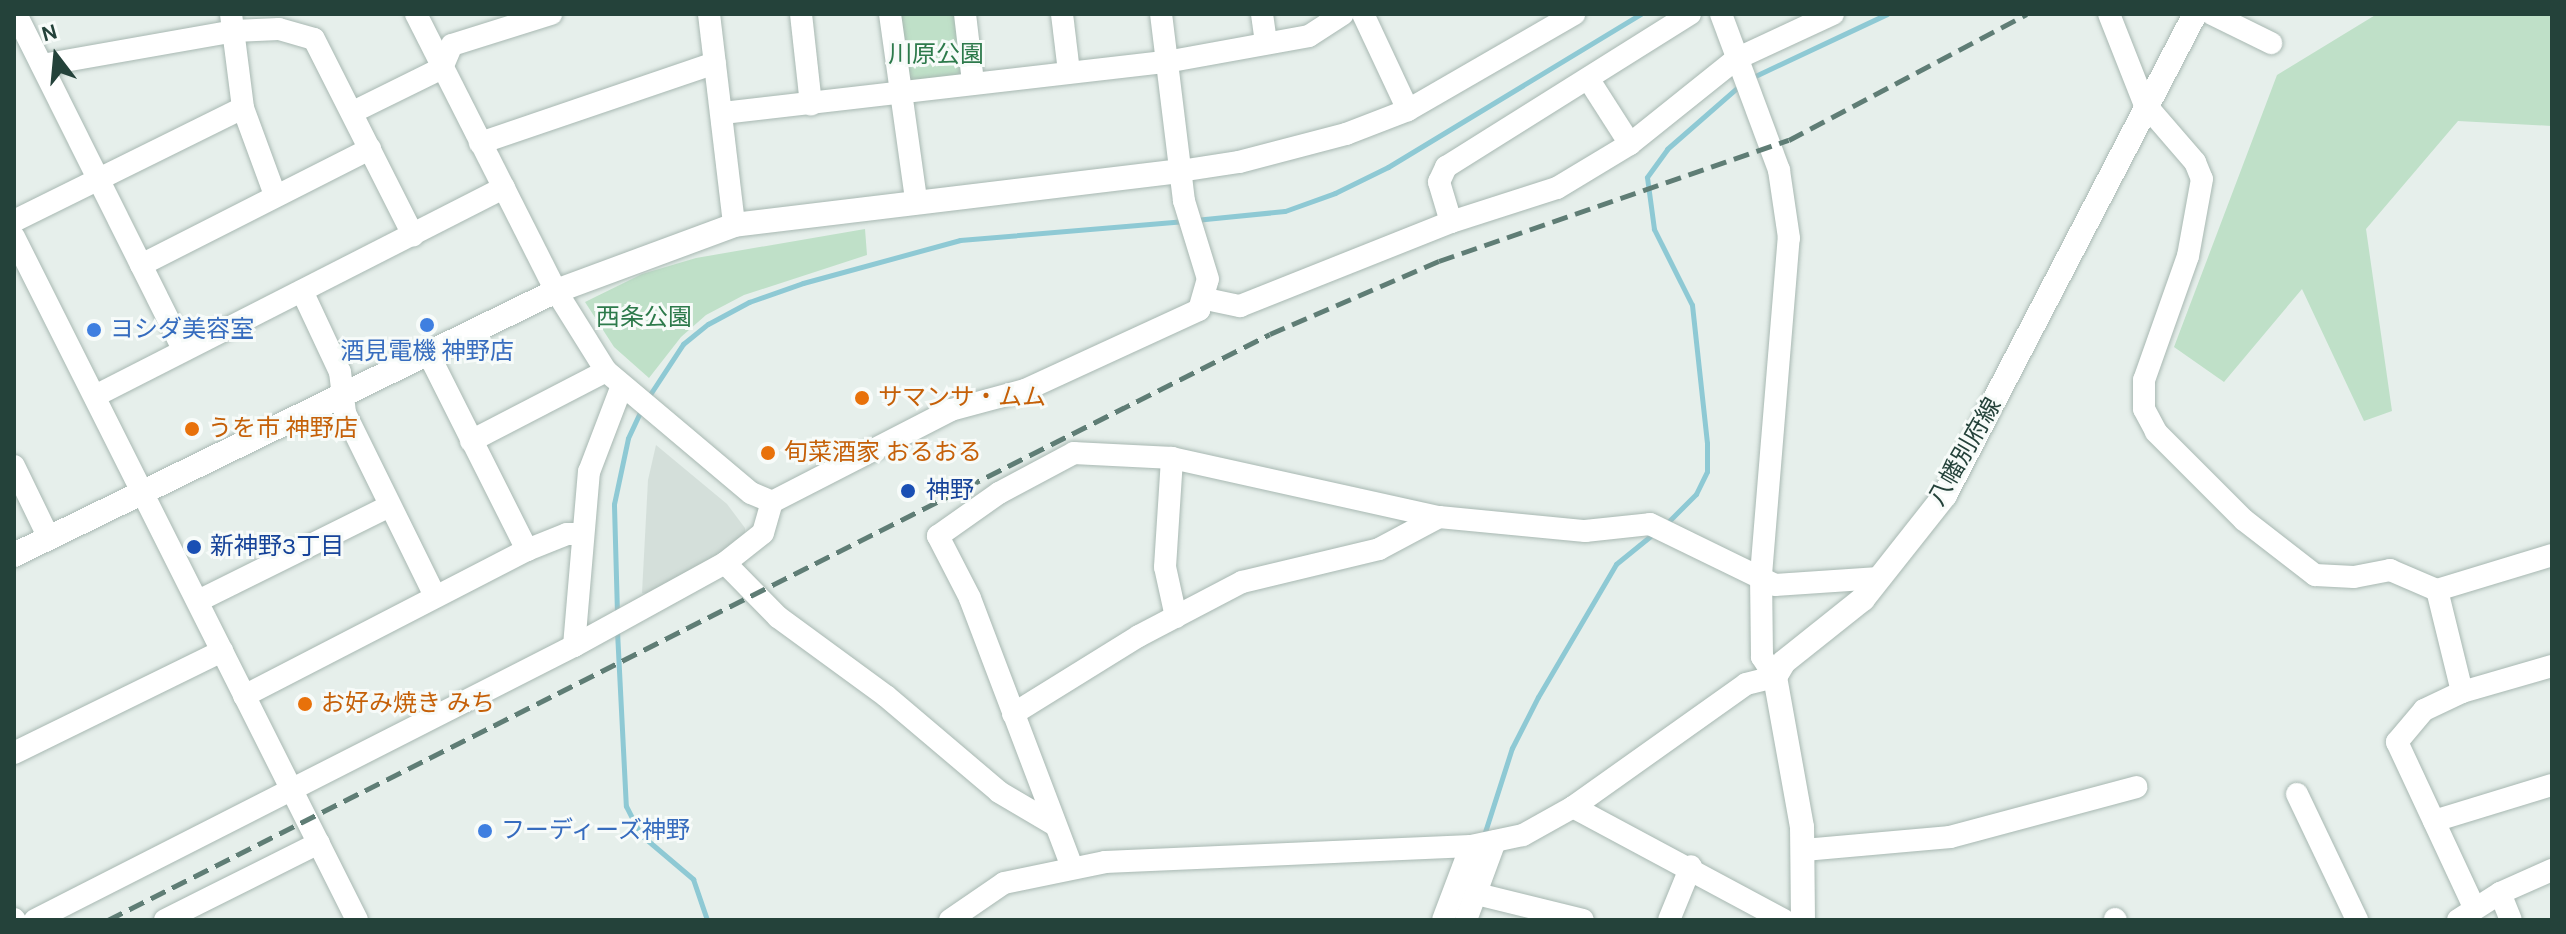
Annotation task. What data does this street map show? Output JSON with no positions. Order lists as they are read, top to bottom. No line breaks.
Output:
{"streets":{"street":["八幡別府線"]},"parks":["川原公園","西条公園"],"places":["酒見電機 神野店","ヨシダ美容室","サマンサ・ムム","うを市 神野店","旬菜酒家 おるおる","神野","新神野3丁目","お好み焼き みち","フーディーズ神野"],"north":"top"}
